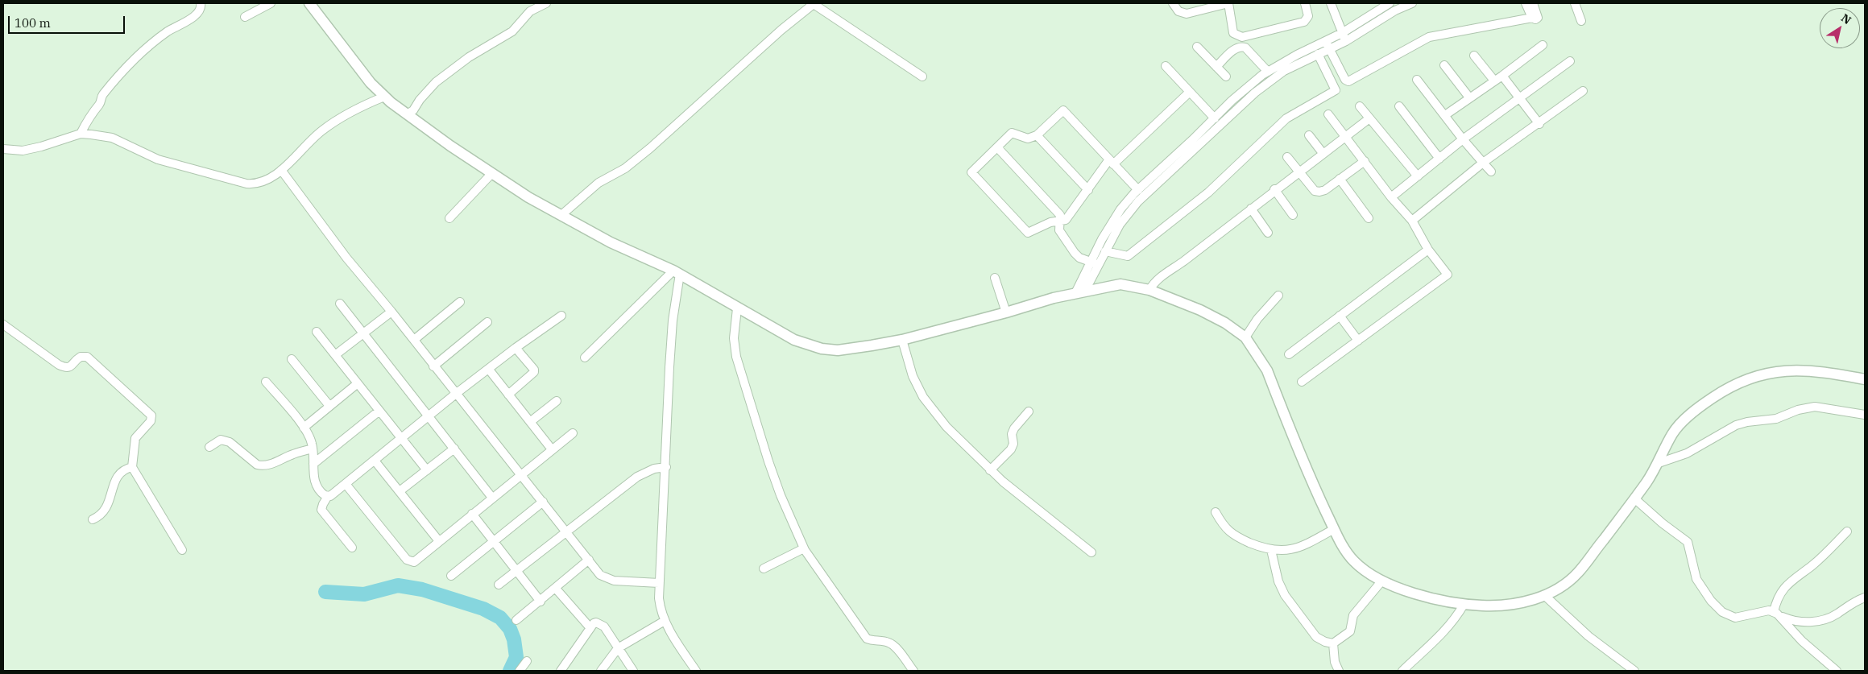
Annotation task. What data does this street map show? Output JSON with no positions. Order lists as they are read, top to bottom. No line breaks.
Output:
{"scale_bar":"100 m","north":"top right"}
